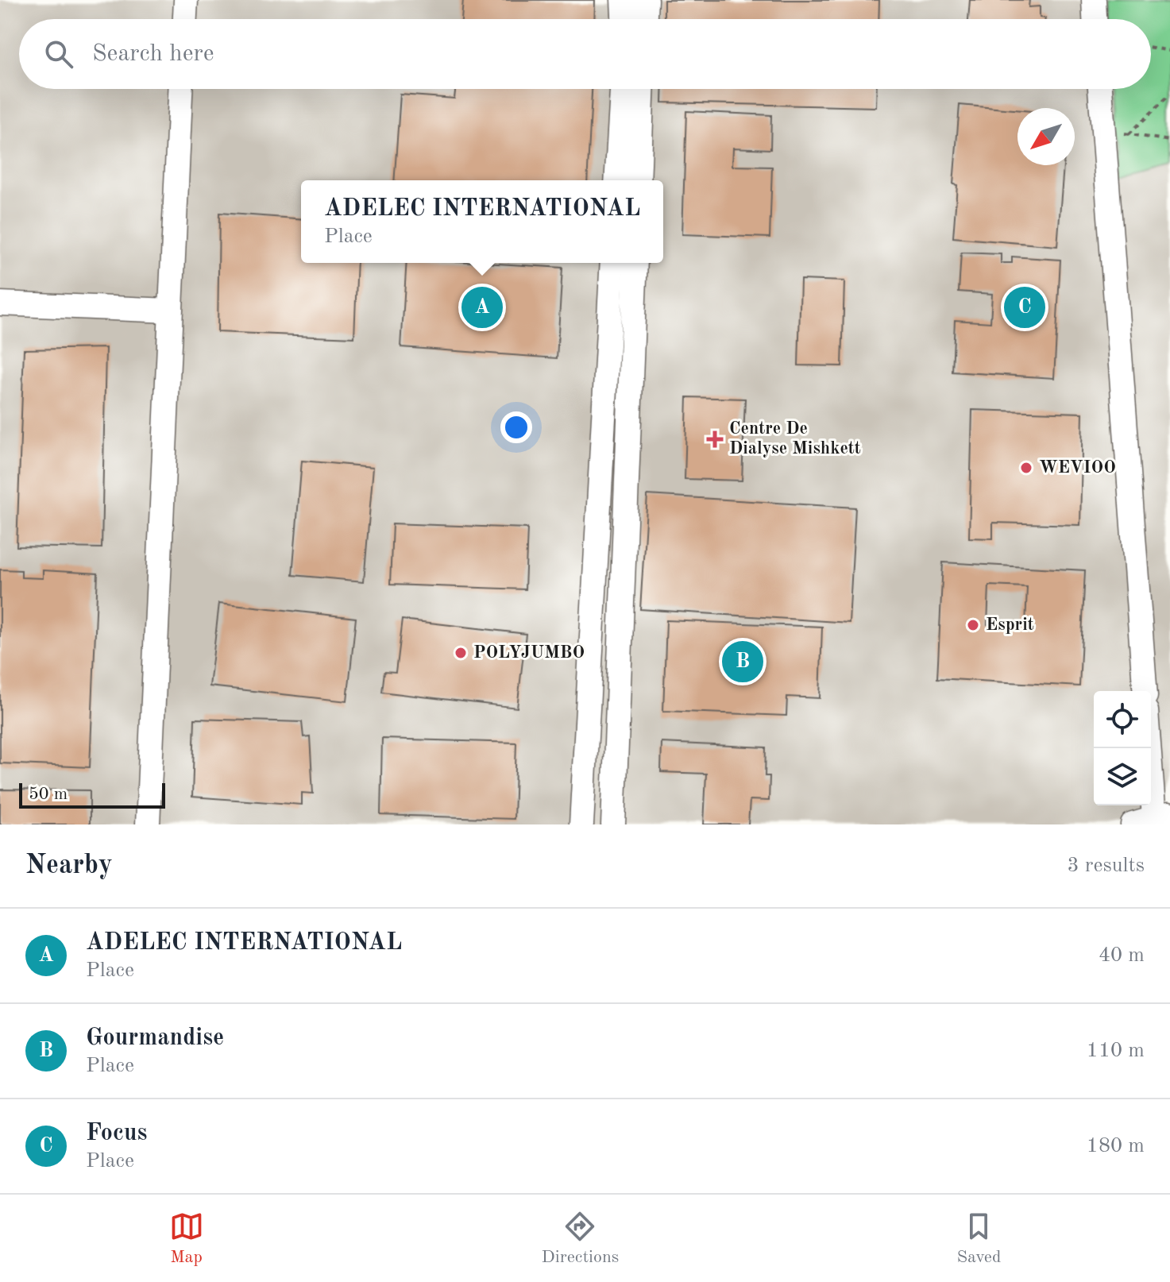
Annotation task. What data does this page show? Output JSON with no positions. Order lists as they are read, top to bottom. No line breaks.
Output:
{"places":{"health":["Centre De Dialyse Mishkett"],"other":["WEVIOO","Esprit","POLYJUMBO"]},"scale_bar":"50 m","north":"bottom left","page":{"search":"Search here","popup":["ADELEC INTERNATIONAL","Place"],"pins":["A","C","B"],"scale":"50 m","heading":["Nearby","3 results"],"list":[{"mark":"A","name":"ADELEC INTERNATIONAL","note":"Place","value":"40 m"},{"mark":"B","name":"Gourmandise","note":"Place","value":"110 m"},{"mark":"C","name":"Focus","note":"Place","value":"180 m"}],"nav":["Map","Directions","Saved"]}}
